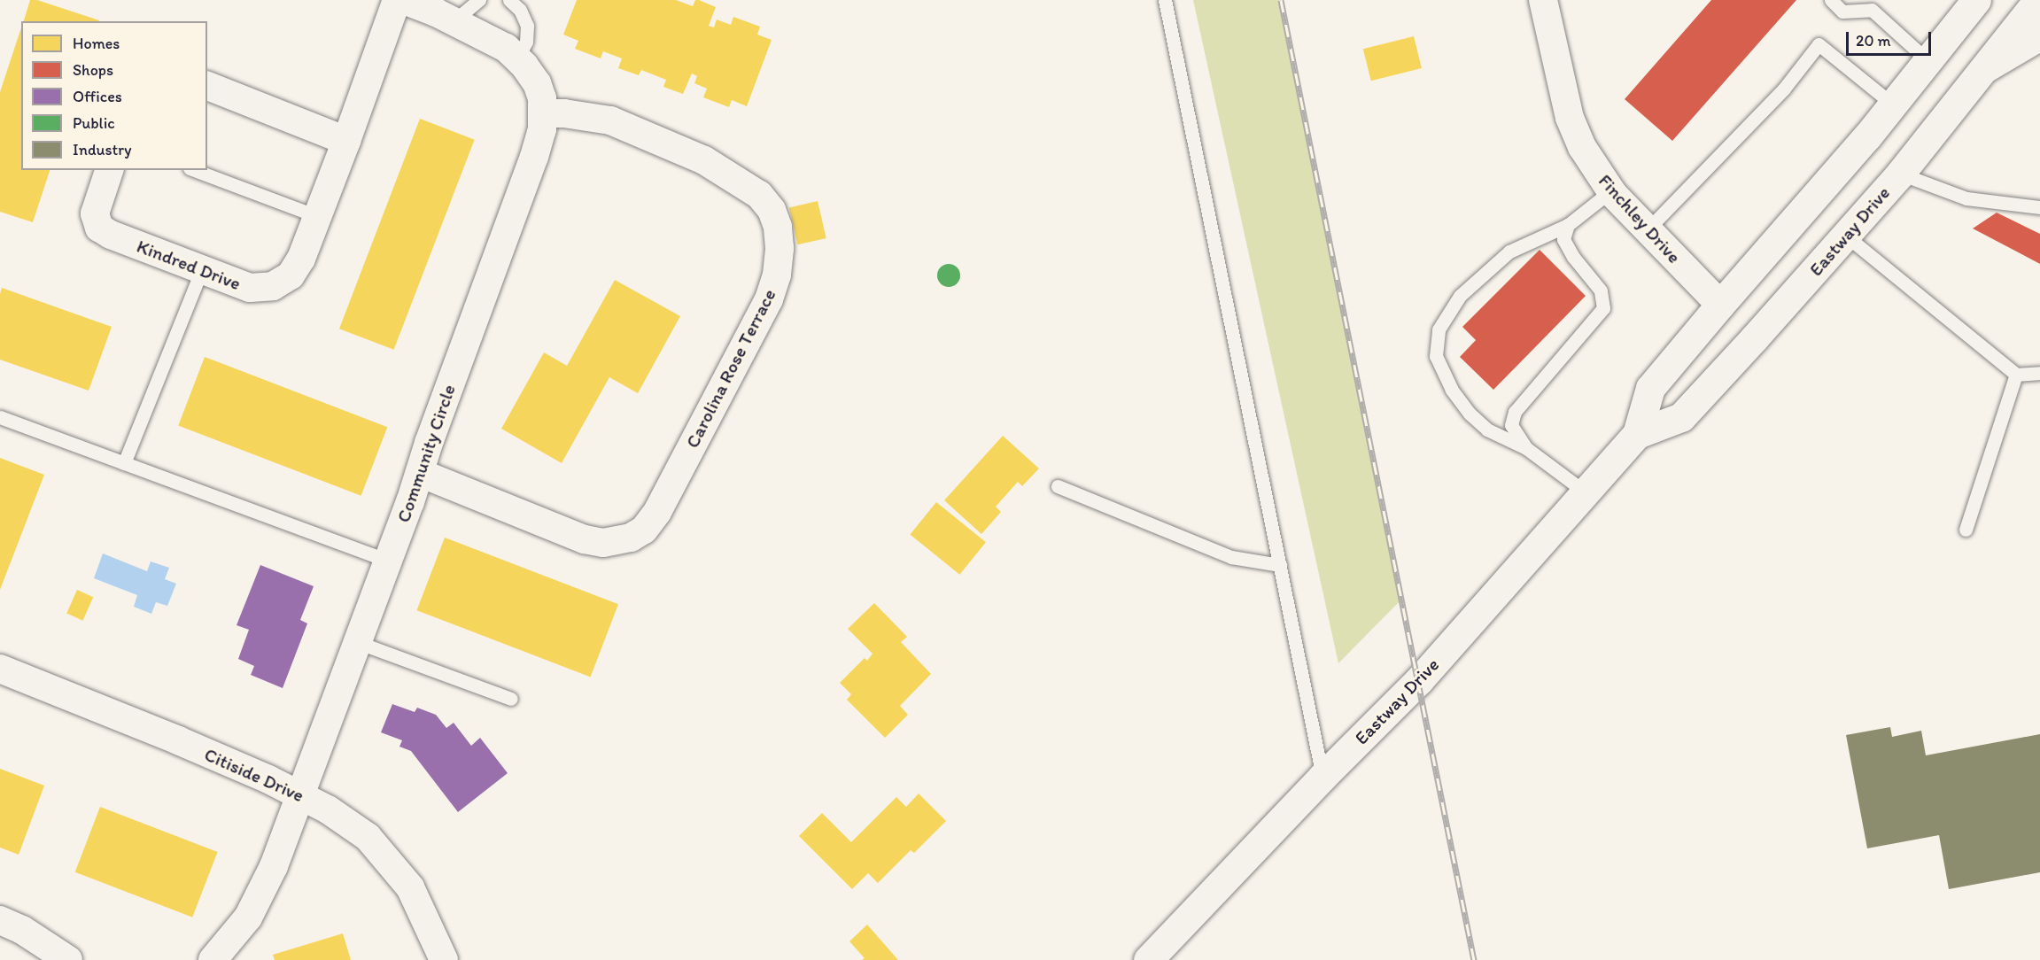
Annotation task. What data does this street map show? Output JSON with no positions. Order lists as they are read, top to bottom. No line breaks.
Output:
{"streets":{"main road":["Eastway Drive"],"street":["Finchley Drive","Kindred Drive","Carolina Rose Terrace","Community Circle","Citiside Drive"]},"crossings":[["Finchley Drive","Eastway Drive"],["Carolina Rose Terrace","Community Circle"],["Community Circle","Citiside Drive"]],"legend":["Homes","Shops","Offices","Public","Industry"],"scale_bar":"20 m"}
